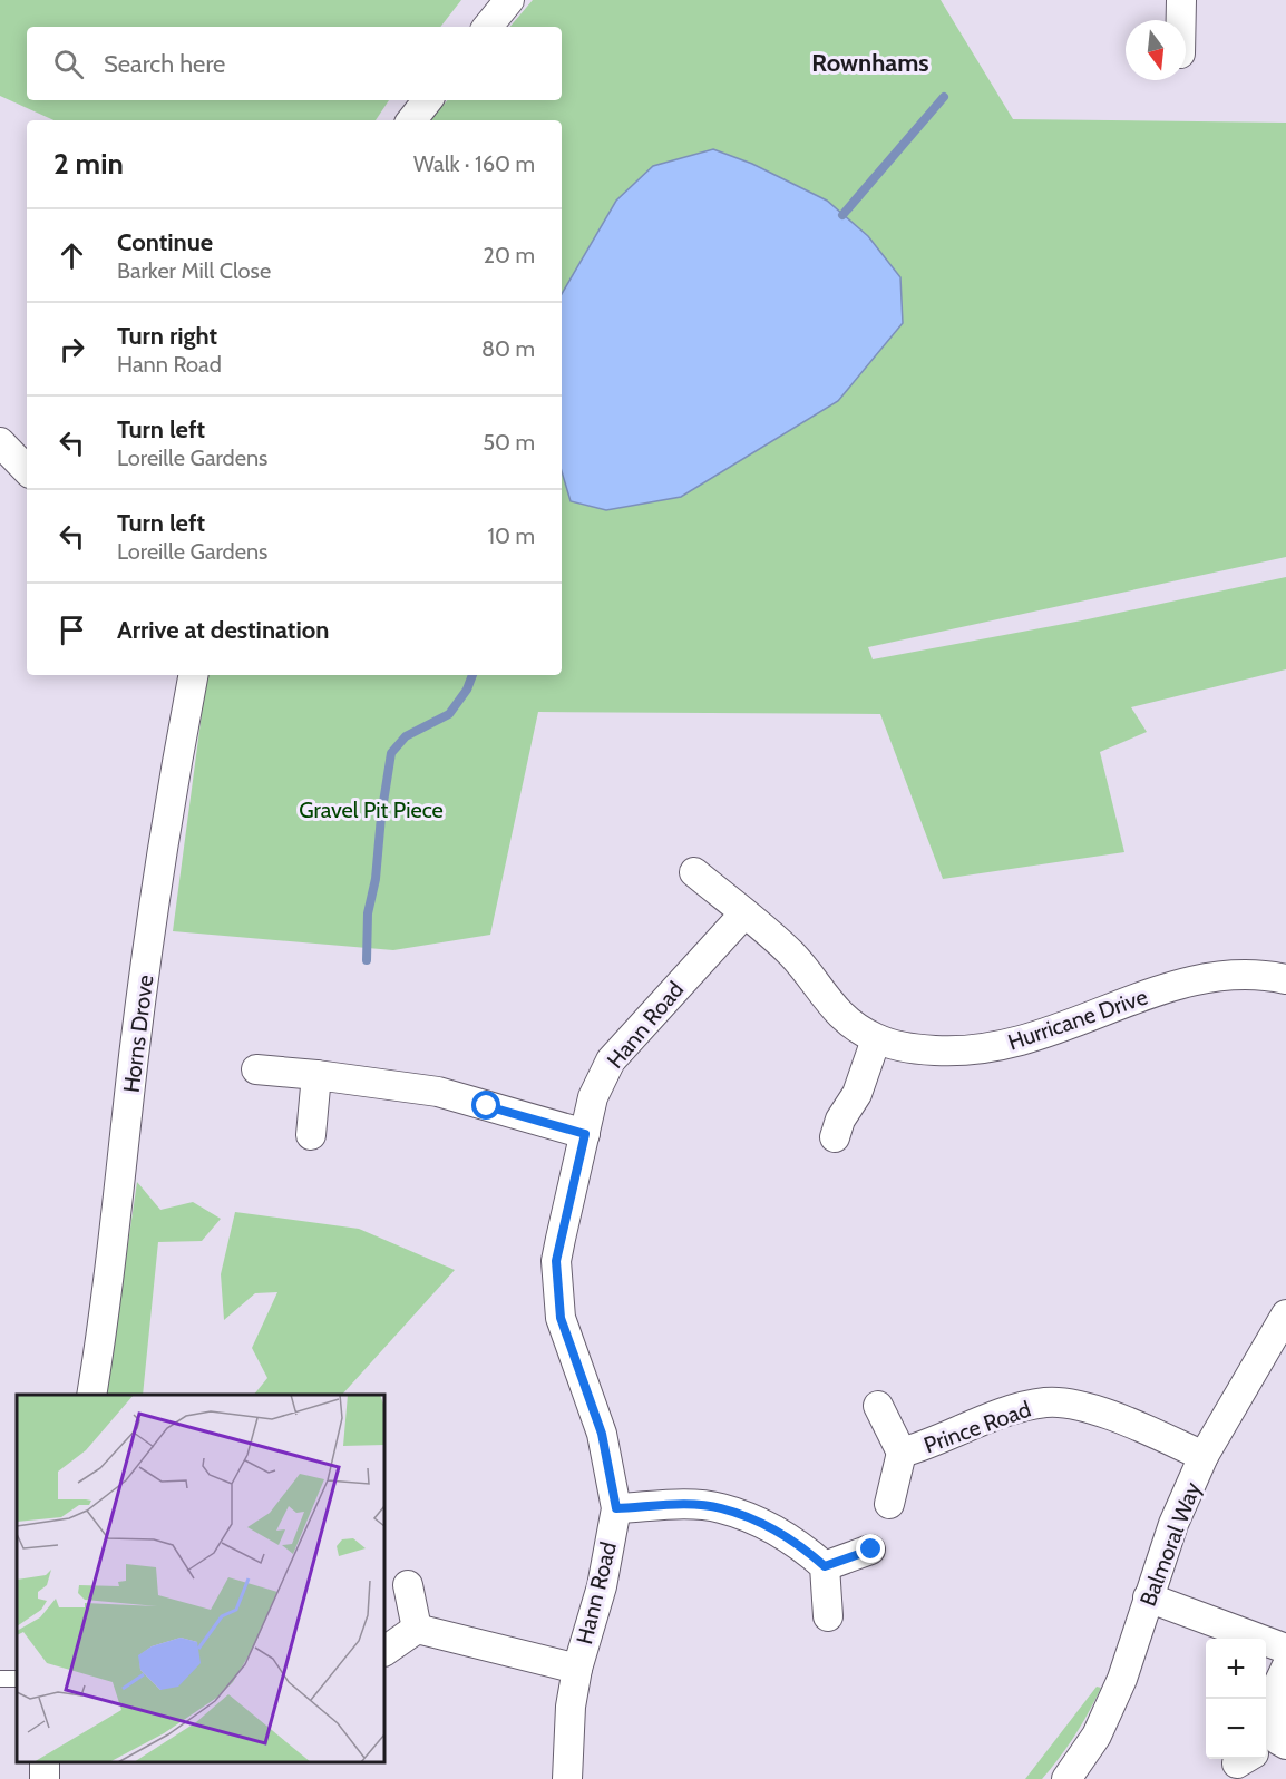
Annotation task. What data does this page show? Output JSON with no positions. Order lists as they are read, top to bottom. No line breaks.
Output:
{"streets":{"street":["Hurricane Drive","Hann Road","Horns Drove","Prince Road","Balmoral Way"]},"crossings":[["Hurricane Drive","Hann Road"],["Prince Road","Balmoral Way"]],"districts":["Rownhams"],"parks":["Gravel Pit Piece"],"north":"bottom","page":{"search":"Search here","heading":["2 min","Walk · 160 m"],"list":[["Continue","Barker Mill Close","20 m"],["Turn right","Hann Road","80 m"],["Turn left","Loreille Gardens","50 m"],["Turn left","Loreille Gardens","10 m"],"Arrive at destination"],"map_buttons":["+","−"]}}
